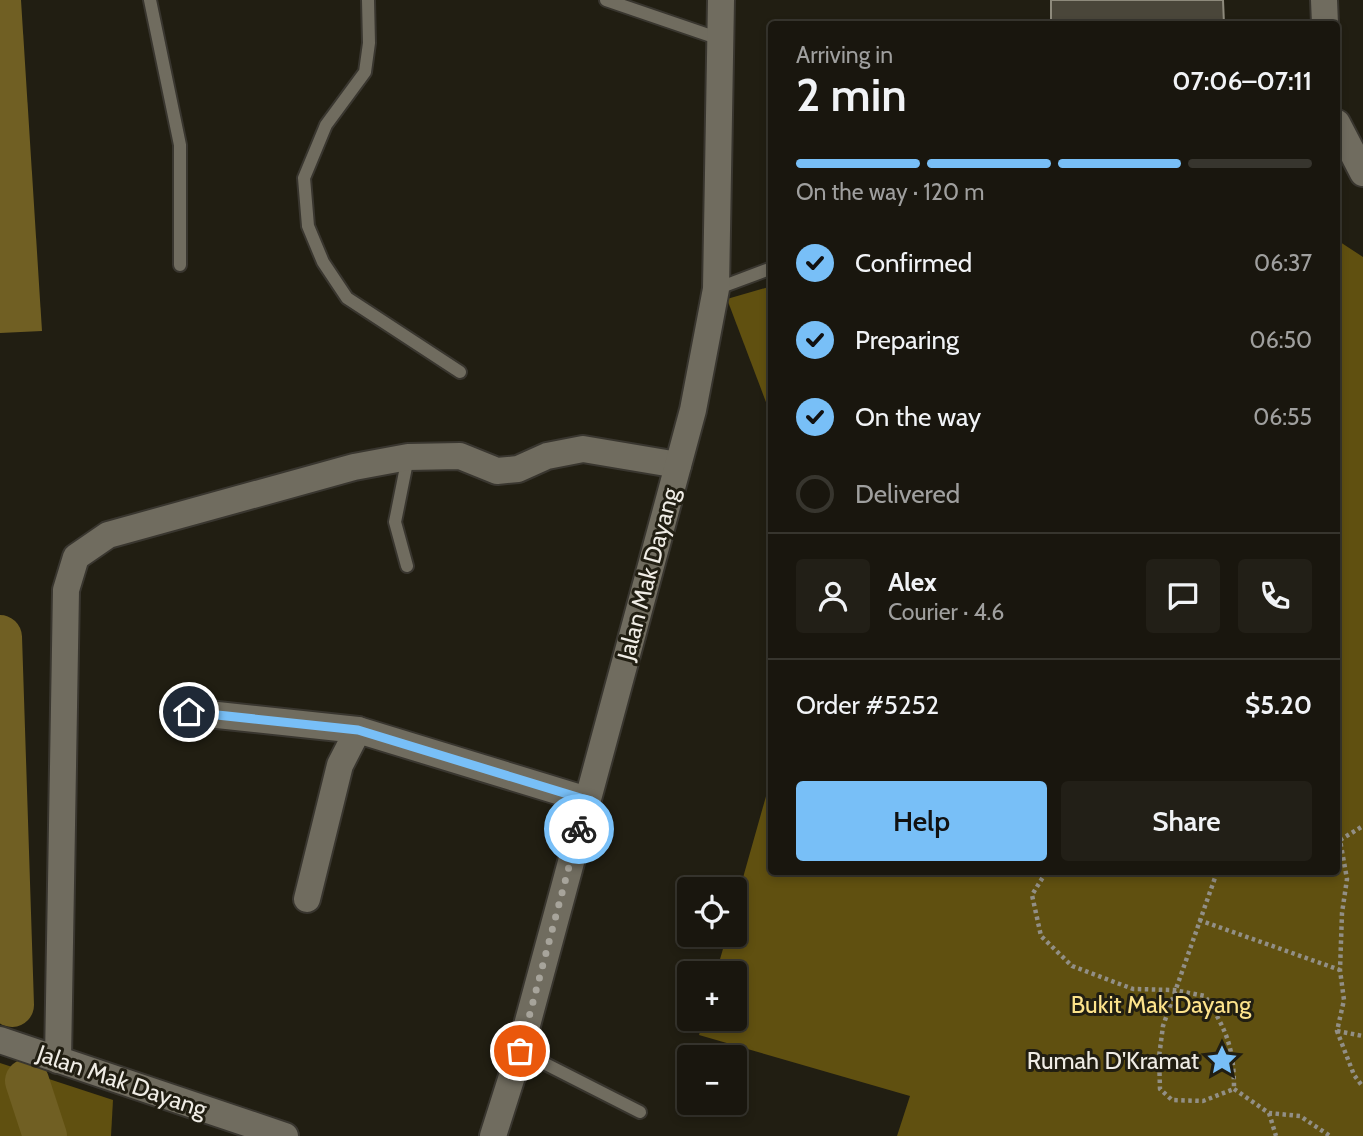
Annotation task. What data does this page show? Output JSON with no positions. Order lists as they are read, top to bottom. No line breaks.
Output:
{"streets":{"street":["Jalan Mak Dayang"]},"parks":["Bukit Mak Dayang"],"places":{"place":["Rumah D'Kramat"]},"page":{"heading":["2 min","Arriving in","07:06–07:11"],"panel":["Alex","Courier · 4.6","Order #5252","$5.20"],"bar":"On the way · 120 m","list":[["Confirmed","06:37"],["Preparing","06:50"],["On the way","06:55"],"Delivered"],"buttons":["Help","Share"],"map_buttons":["+","−"]}}
